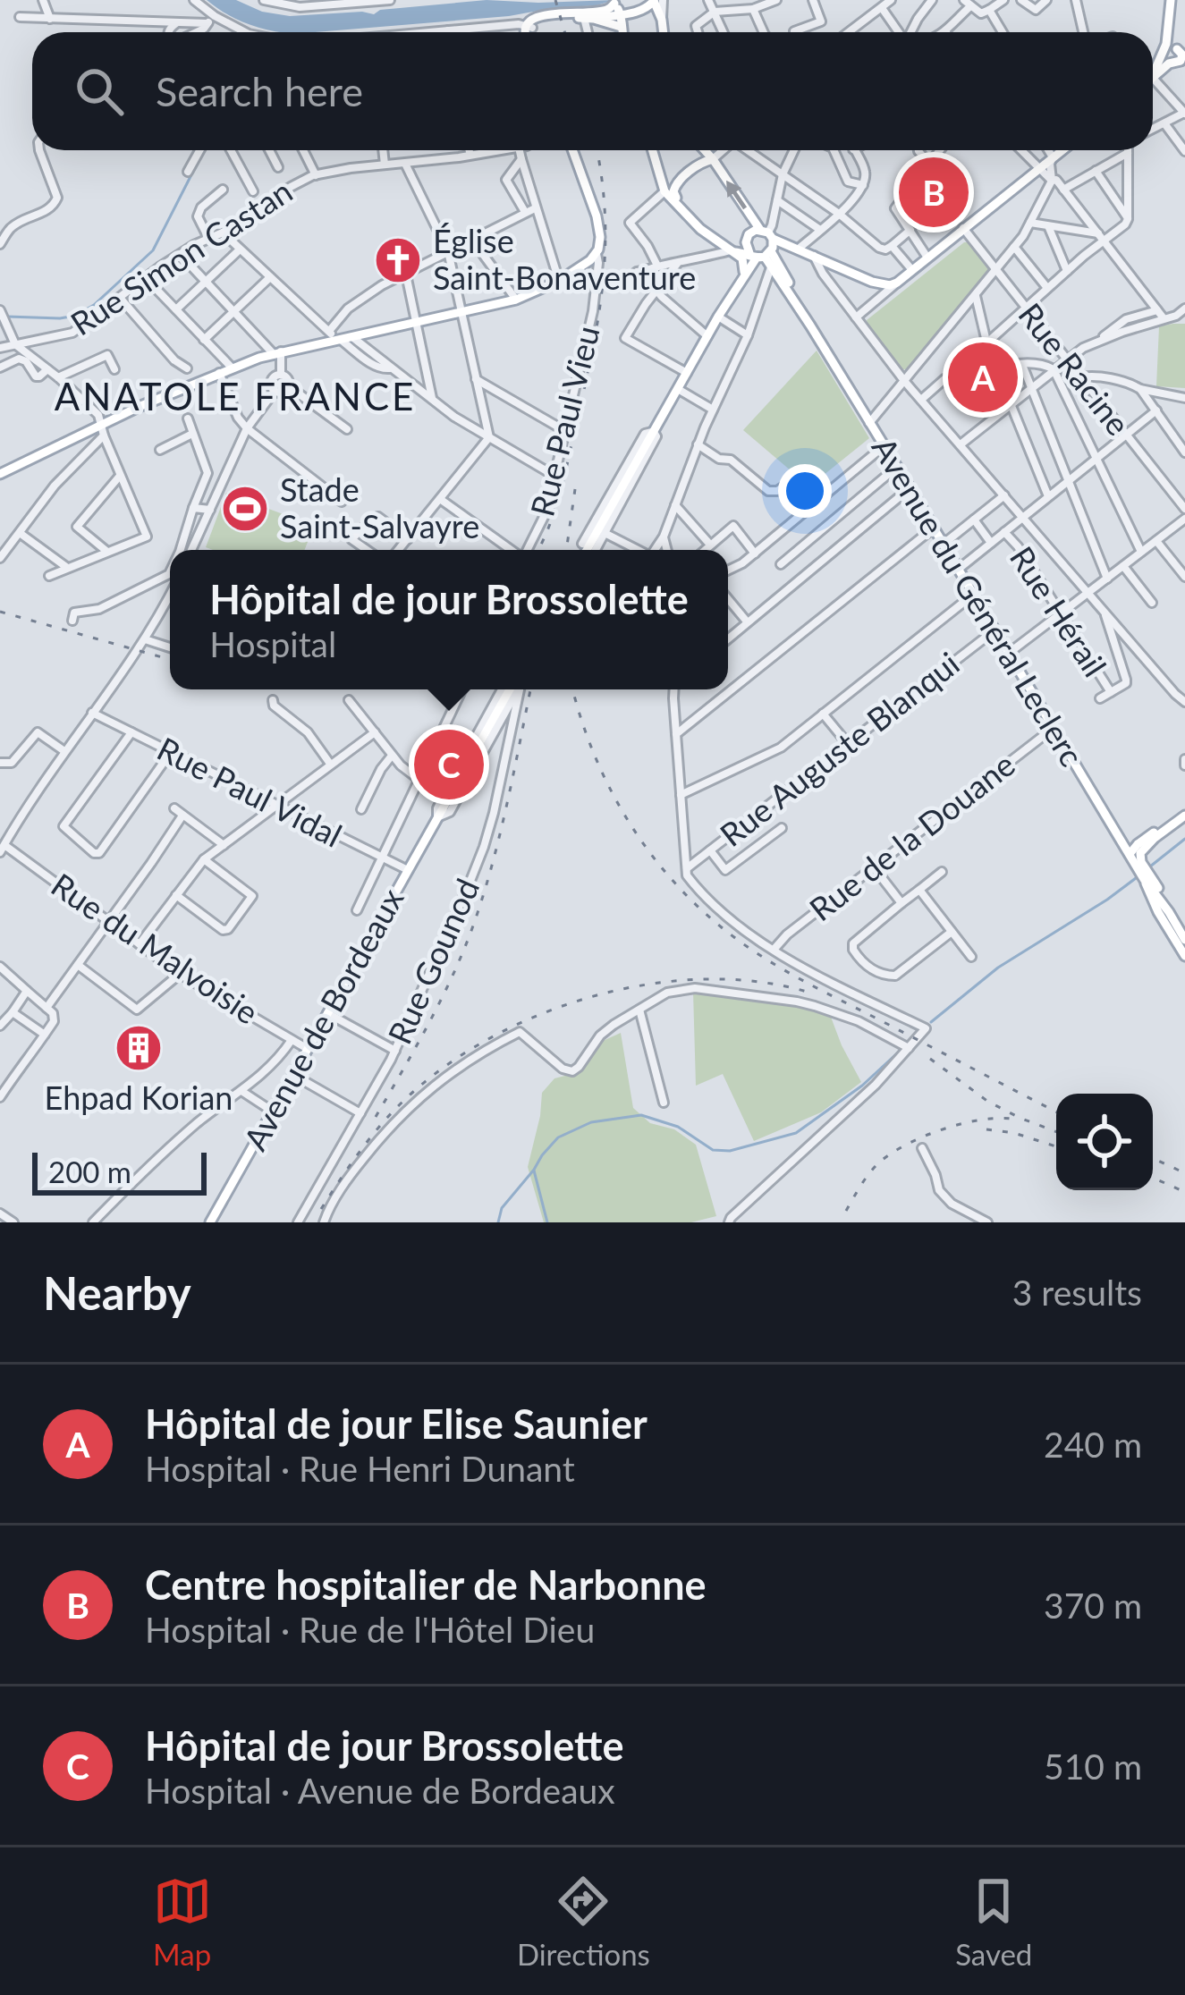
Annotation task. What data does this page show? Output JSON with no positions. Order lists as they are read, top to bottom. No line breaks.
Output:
{"streets":{"main road":["Avenue du Général Leclerc","Avenue de Bordeaux"],"street":["Rue Simon Castan","Rue Racine","Rue Paul Vieu","Rue Hérail","Rue Auguste Blanqui","Rue Paul Vidal","Rue de la Douane","Rue du Malvoisie","Rue Gounod"]},"crossings":[["Avenue du Général Leclerc","Rue Auguste Blanqui"],["Avenue du Général Leclerc","Rue de la Douane"],["Rue Paul Vidal","Avenue de Bordeaux"],["Rue du Malvoisie","Avenue de Bordeaux"]],"districts":["ANATOLE FRANCE"],"places":{"church":["Église Saint-Bonaventure"],"sports":["Stade Saint-Salvayre"],"building":["Ehpad Korian"]},"scale_bar":"200 m","page":{"search":"Search here","pins":["B","A","C"],"popup":["Hôpital de jour Brossolette","Hospital"],"scale":"200 m","heading":["Nearby","3 results"],"list":[{"mark":"A","name":"Hôpital de jour Elise Saunier","note":"Hospital · Rue Henri Dunant","value":"240 m"},{"mark":"B","name":"Centre hospitalier de Narbonne","note":"Hospital · Rue de l'Hôtel Dieu","value":"370 m"},{"mark":"C","name":"Hôpital de jour Brossolette","note":"Hospital · Avenue de Bordeaux","value":"510 m"}],"nav":["Map","Directions","Saved"]}}
